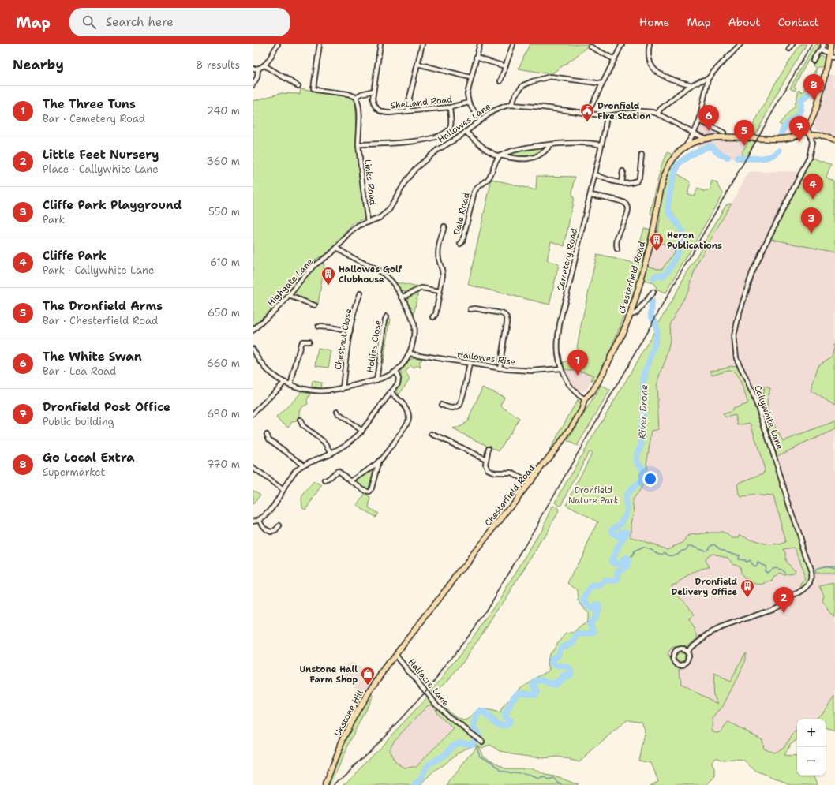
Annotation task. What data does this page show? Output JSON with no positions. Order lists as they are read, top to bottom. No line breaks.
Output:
{"streets":{"main road":["Chesterfield Road","Unstone Hill"],"street":["Shetland Road","Hallowes Lane","Links Road","Dale Road","Cemetery Road","Highgate Lane","Chestnut Close","Hollies Close","Hallowes Rise","Callywhite Lane","Halfacre Lane"]},"crossings":[["Hallowes Lane","Links Road"],["Hallowes Lane","Cemetery Road"],["Hallowes Lane","Chesterfield Road"],["Hallowes Lane","Highgate Lane"],["Links Road","Highgate Lane"],["Cemetery Road","Chesterfield Road"],["Cemetery Road","Hallowes Rise"],["Chesterfield Road","Halfacre Lane"],["Chesterfield Road","Unstone Hill"],["Halfacre Lane","Unstone Hill"]],"water":["River Drone"],"parks":["Dronfield Nature Park"],"places":{"public building":["Dronfield Fire Station"],"building":["Heron Publications","Hallowes Golf Clubhouse","Dronfield Delivery Office"],"shop":["Unstone Hall Farm Shop"]},"page":{"header":"Map","search":"Search here","nav":["Home","Map","About","Contact"],"heading":["Nearby","8 results"],"pins":["8","6","7","5","4","3","1","2"],"list":[{"mark":"1","name":"The Three Tuns","note":"Bar · Cemetery Road","value":"240 m"},{"mark":"2","name":"Little Feet Nursery","note":"Place · Callywhite Lane","value":"360 m"},{"mark":"3","name":"Cliffe Park Playground","note":"Park","value":"550 m"},{"mark":"4","name":"Cliffe Park","note":"Park · Callywhite Lane","value":"610 m"},{"mark":"5","name":"The Dronfield Arms","note":"Bar · Chesterfield Road","value":"650 m"},{"mark":"6","name":"The White Swan","note":"Bar · Lea Road","value":"660 m"},{"mark":"7","name":"Dronfield Post Office","note":"Public building","value":"690 m"},{"mark":"8","name":"Go Local Extra","note":"Supermarket","value":"770 m"}],"map_buttons":["+","−"]}}
